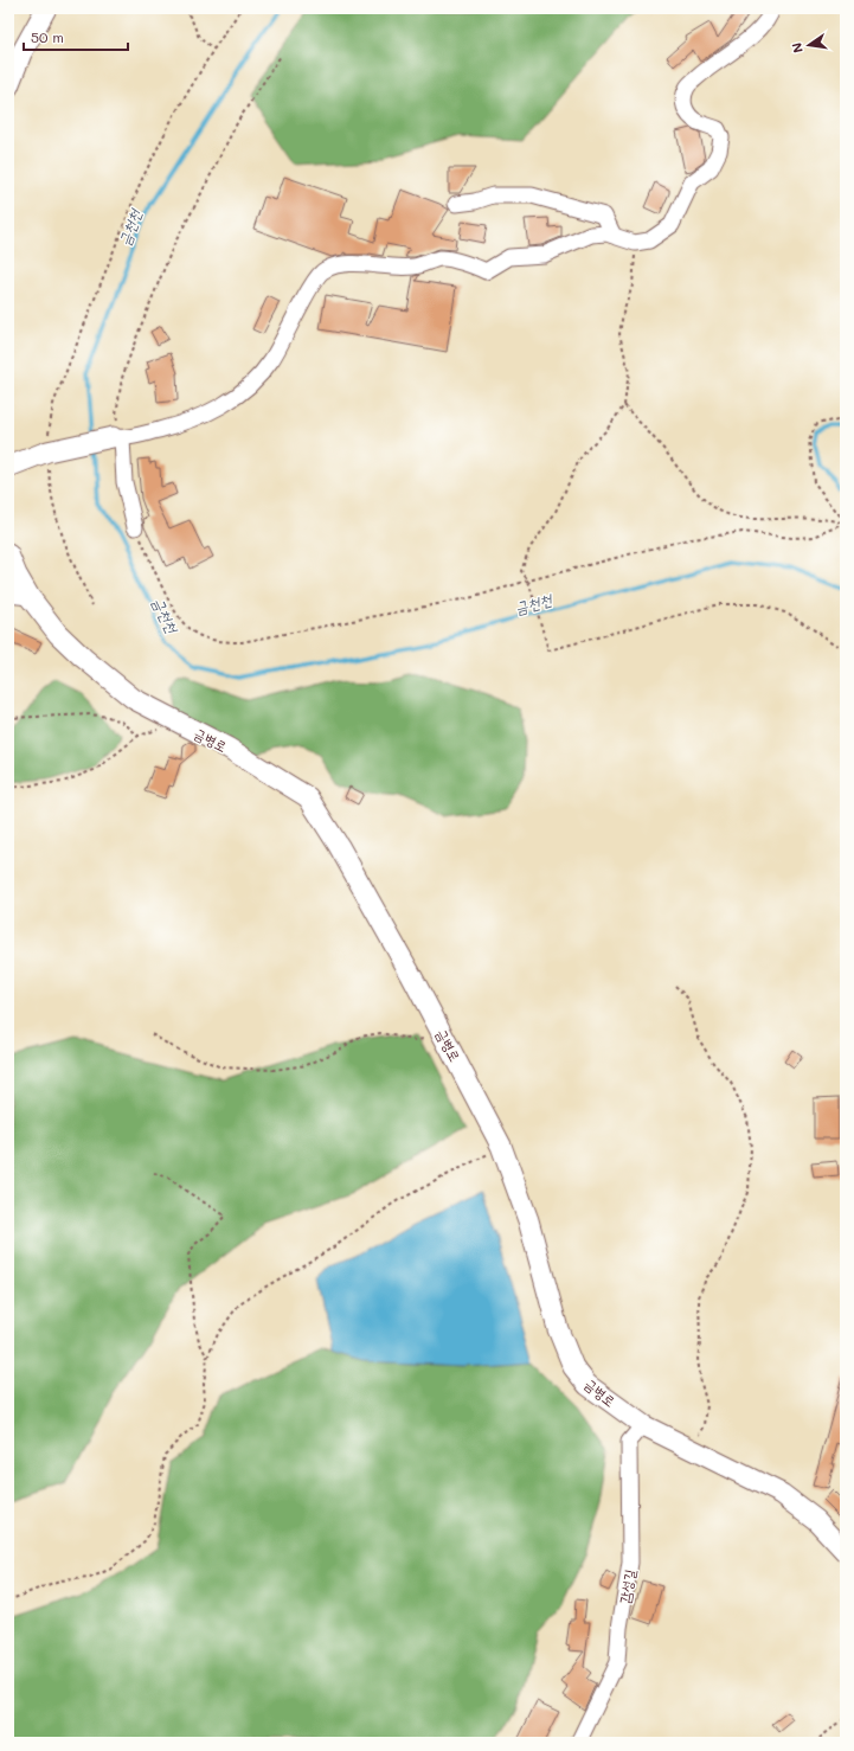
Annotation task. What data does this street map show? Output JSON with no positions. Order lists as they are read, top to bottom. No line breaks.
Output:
{"streets":{"street":["금병로","감성길"]},"crossings":[["금병로","감성길"]],"water":["금천천"],"scale_bar":"50 m","north":"left"}
